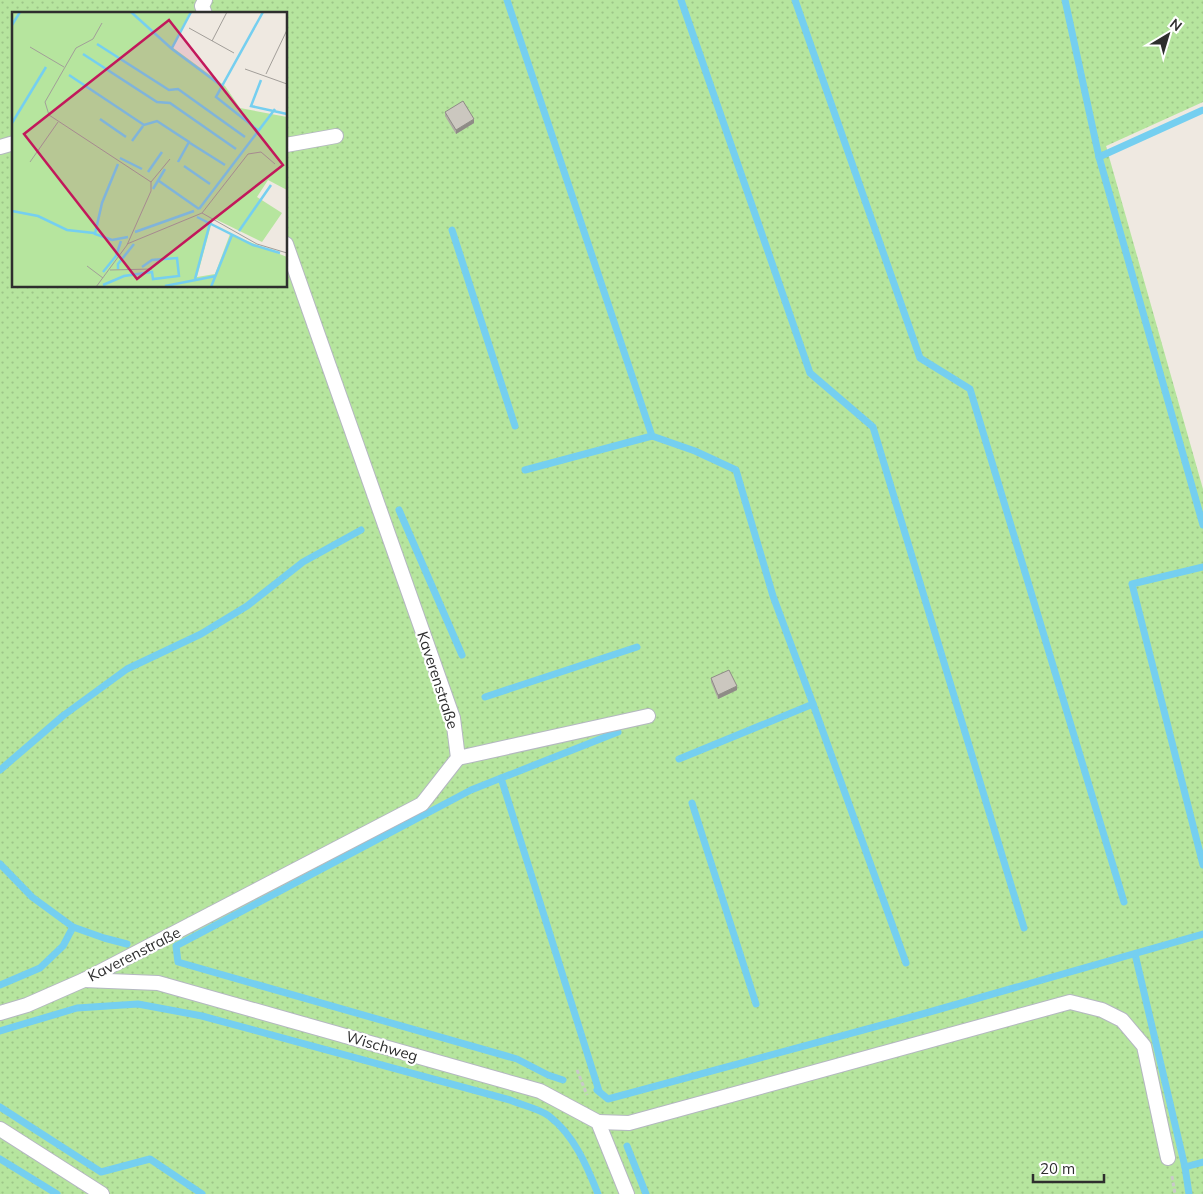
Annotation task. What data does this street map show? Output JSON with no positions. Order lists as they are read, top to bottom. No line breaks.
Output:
{"streets":{"lane":["Kaverenstraße","Wischweg"]},"crossings":[["Kaverenstraße","Wischweg"]],"scale_bar":"20 m","north":"top right"}
